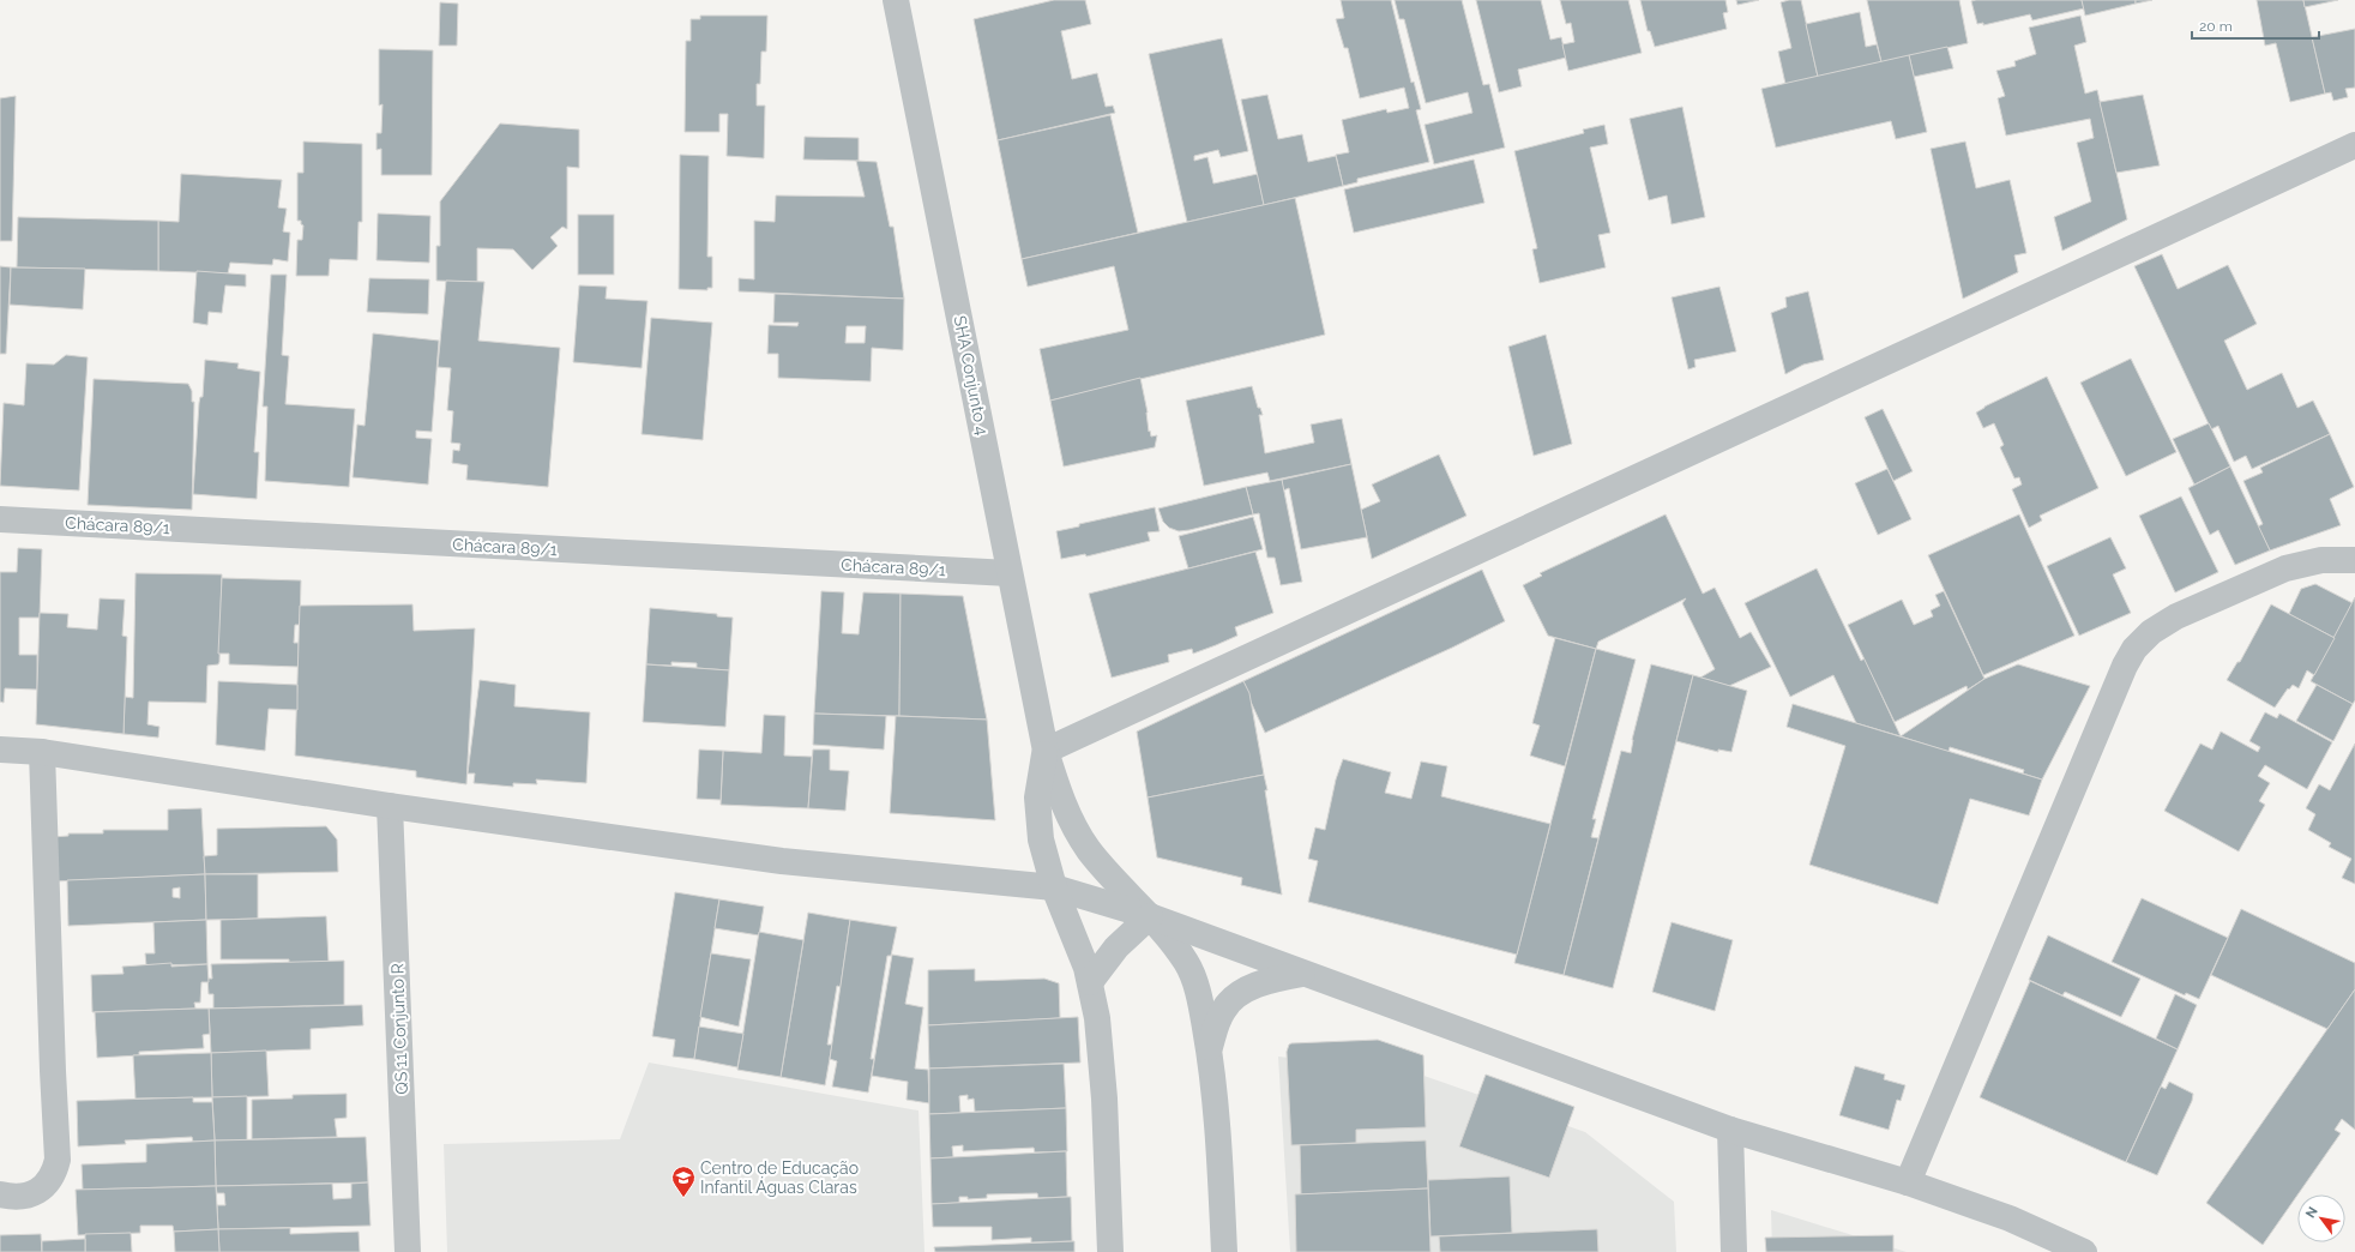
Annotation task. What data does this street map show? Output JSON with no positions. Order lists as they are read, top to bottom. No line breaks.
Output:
{"streets":{"street":["SHA Conjunto 4","Chácara 89/1","QS 11 Conjunto R"]},"crossings":[["SHA Conjunto 4","Chácara 89/1"]],"places":{"school or university":["Centro de Educação Infantil Águas Claras"]},"scale_bar":"20 m","north":"top left"}
